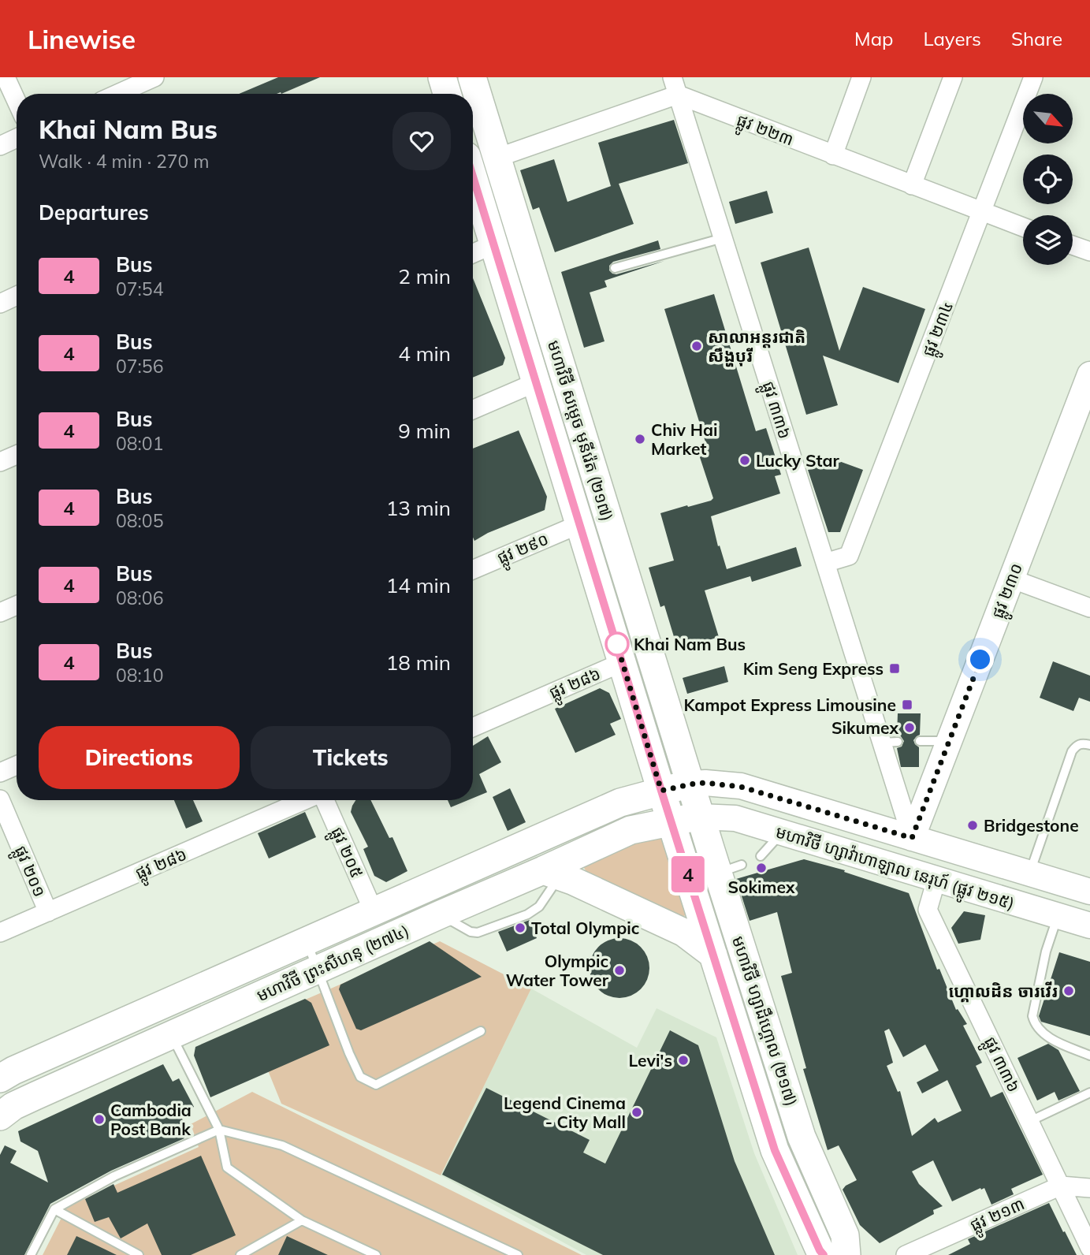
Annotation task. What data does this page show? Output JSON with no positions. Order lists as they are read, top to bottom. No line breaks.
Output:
{"streets":{"main road":["មហាវិថី សម្តេច មុនីរ៉េត (២១៧)","ផ្លូវ ២៣០","មហាវិថី ហ្សាវ៉ាហាឡាល នេរុហ៍ (ផ្លូវ ២១៥)","មហាវិថី ព្រះសីហនុ (២៧៤)","មហាវិថី ហ្សាដឹហ្គោល (២១៧)"],"street":["ផ្លូវ ២២៣","ផ្លូវ ២៣៤","ផ្លូវ ៣៣៦","ផ្លូវ ២៩០","ផ្លូវ ២៨៦","ផ្លូវ ២០៥","ផ្លូវ ២០១","ផ្លូវ ២១៣"]},"crossings":[["ផ្លូវ ២២៣","ផ្លូវ ២៣៤"],["ផ្លូវ ២២៣","ផ្លូវ ៣៣៦"],["ផ្លូវ ២៣៤","ផ្លូវ ៣៣៦"],["ផ្លូវ ៣៣៦","ផ្លូវ ២៣០"],["ផ្លូវ ៣៣៦","មហាវិថី ហ្សាវ៉ាហាឡាល នេរុហ៍ (ផ្លូវ ២១៥)"],["ផ្លូវ ៣៣៦","ផ្លូវ ២១៣"],["មហាវិថី សម្តេច មុនីរ៉េត (២១៧)","ផ្លូវ ២៩០"],["មហាវិថី សម្តេច មុនីរ៉េត (២១៧)","ផ្លូវ ២៨៦"],["មហាវិថី សម្តេច មុនីរ៉េត (២១៧)","មហាវិថី ហ្សាវ៉ាហាឡាល នេរុហ៍ (ផ្លូវ ២១៥)"],["មហាវិថី សម្តេច មុនីរ៉េត (២១៧)","មហាវិថី ព្រះសីហនុ (២៧៤)"],["មហាវិថី សម្តេច មុនីរ៉េត (២១៧)","មហាវិថី ហ្សាដឹហ្គោល (២១៧)"],["ផ្លូវ ២៣០","មហាវិថី ហ្សាវ៉ាហាឡាល នេរុហ៍ (ផ្លូវ ២១៥)"],["ផ្លូវ ២៨៦","ផ្លូវ ២០១"],["ផ្លូវ ២០៥","មហាវិថី ព្រះសីហនុ (២៧៤)"],["មហាវិថី ហ្សាវ៉ាហាឡាល នេរុហ៍ (ផ្លូវ ២១៥)","មហាវិថី ព្រះសីហនុ (២៧៤)"],["មហាវិថី ហ្សាវ៉ាហាឡាល នេរុហ៍ (ផ្លូវ ២១៥)","មហាវិថី ហ្សាដឹហ្គោល (២១៧)"],["មហាវិថី ព្រះសីហនុ (២៧៤)","មហាវិថី ហ្សាដឹហ្គោល (២១៧)"]],"places":{"other":["សាលាអន្តរជាតិ សឹង្ហបុរី","Chiv Hai Market","Lucky Star","Khai Nam Bus","Sikumex","Bridgestone","Sokimex","Total Olympic","Olympic Water Tower","ហ្គោលដិន ចារវើរ","Levi's","Legend Cinema - City Mall","Cambodia Post Bank"],"transit":["Kim Seng Express","Kampot Express Limousine"]},"lines":["bus line 4"],"north":"bottom right","page":{"header":"Linewise","nav":["Map","Layers","Share"],"on_map":"4","heading":[["Khai Nam Bus","Walk · 4 min · 270 m"],"Departures"],"list":[{"mark":"4","name":"Bus","note":"07:54","value":"2 min"},{"mark":"4","name":"Bus","note":"07:56","value":"4 min"},{"mark":"4","name":"Bus","note":"08:01","value":"9 min"},{"mark":"4","name":"Bus","note":"08:05","value":"13 min"},{"mark":"4","name":"Bus","note":"08:06","value":"14 min"},{"mark":"4","name":"Bus","note":"08:10","value":"18 min"}],"buttons":["Directions","Tickets"]}}
